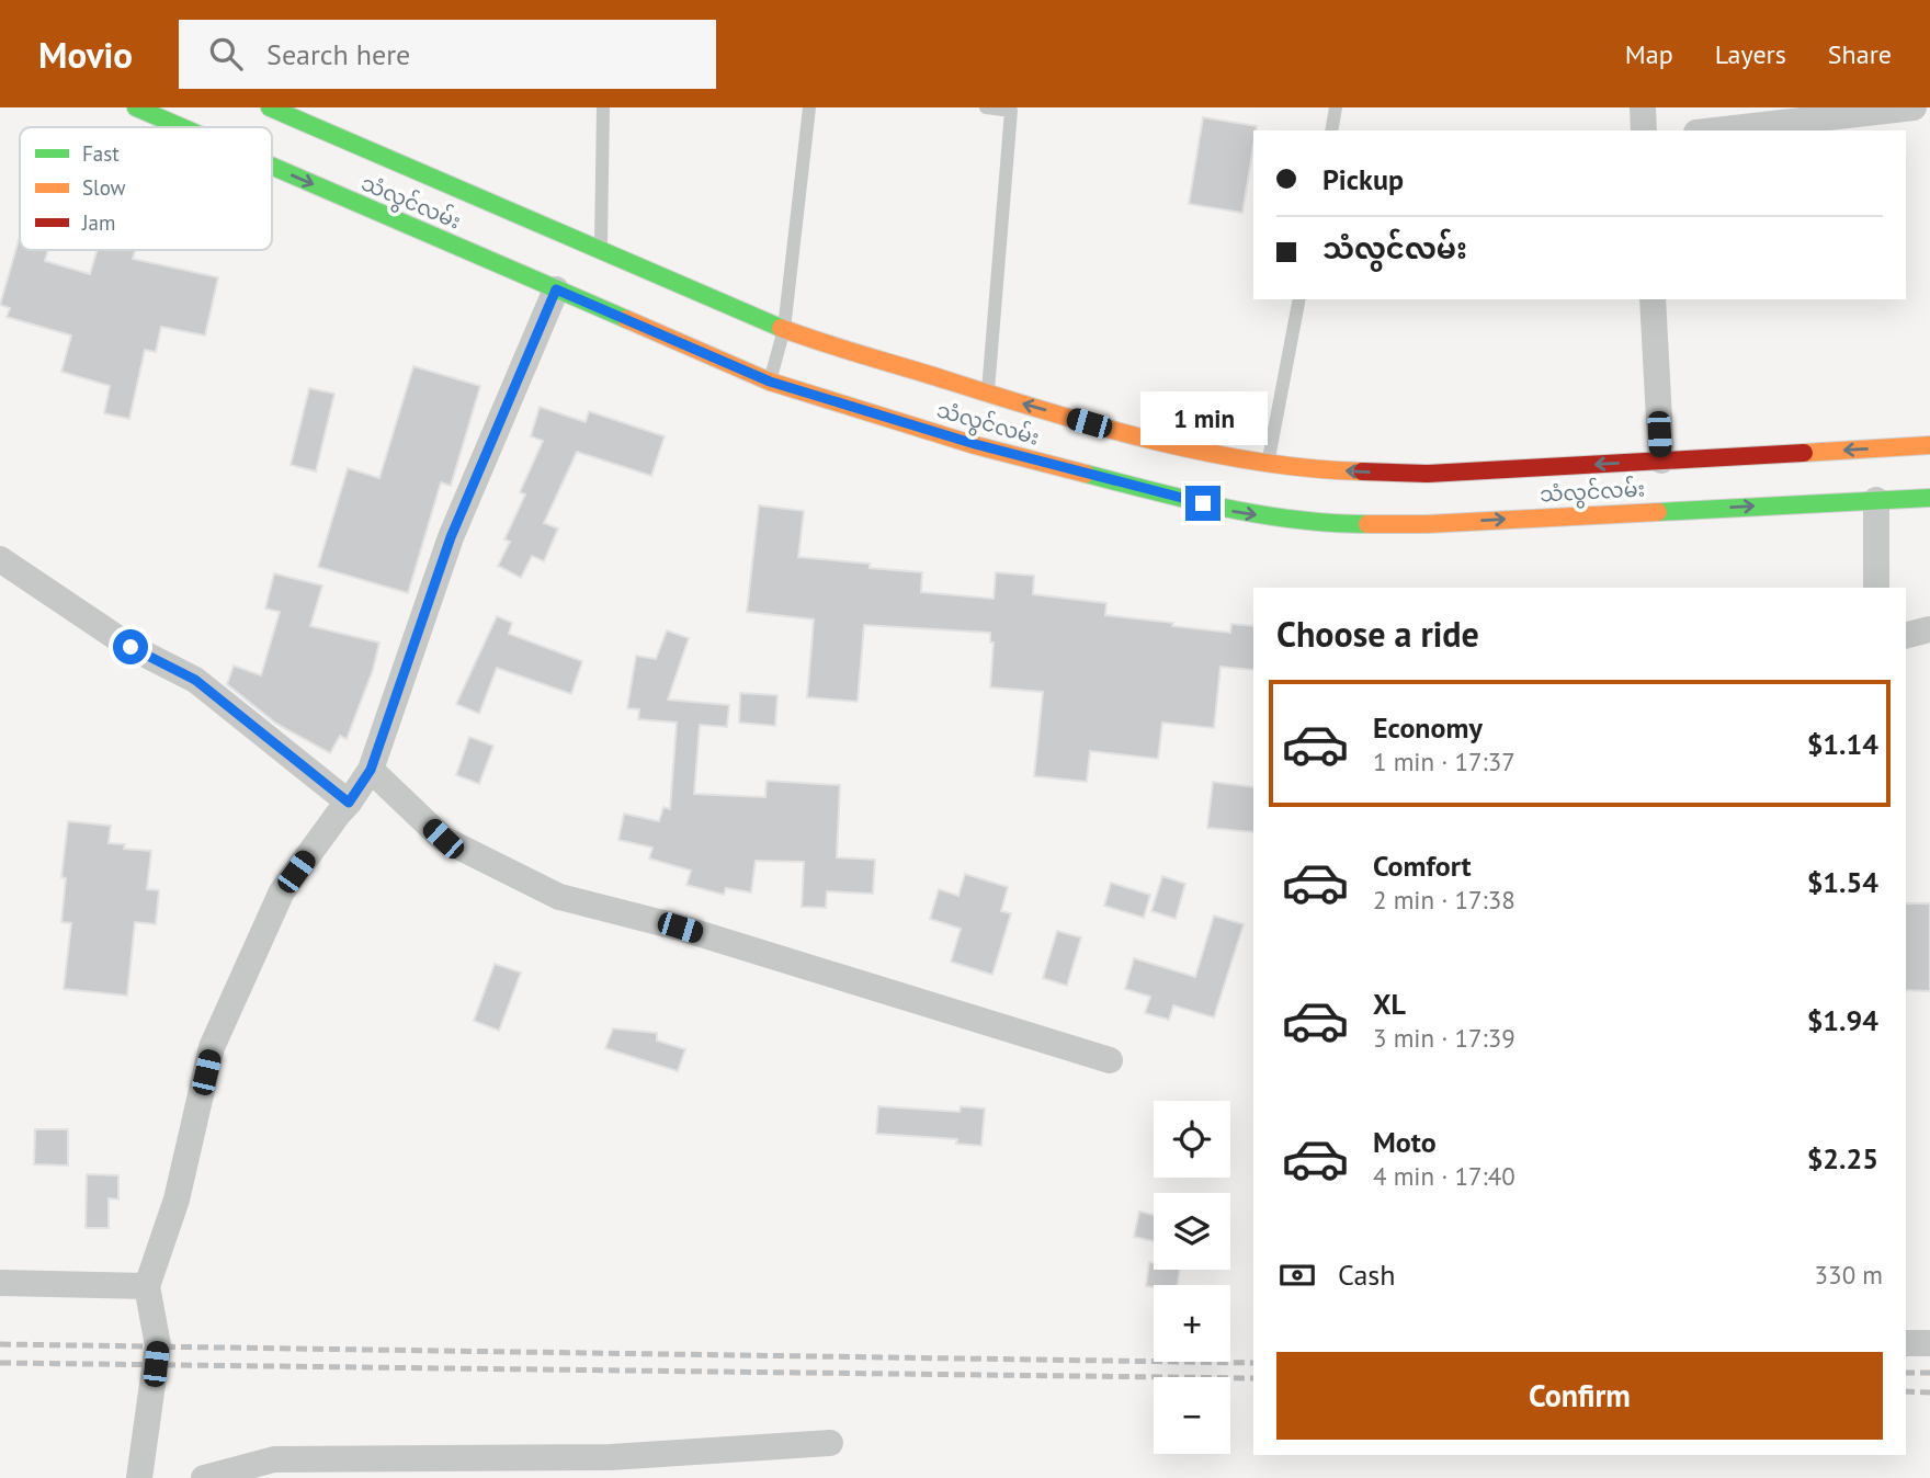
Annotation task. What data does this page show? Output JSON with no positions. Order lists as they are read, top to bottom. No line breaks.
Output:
{"streets":{"main road":["သံလွင်လမ်း"]},"legend":["Fast","Slow","Jam"],"page":{"header":"Movio","search":"Search here","nav":["Map","Layers","Share"],"banner":["Pickup","သံလွင်လမ်း"],"bubble":"1 min","heading":"Choose a ride","list":[{"name":"Economy","note":"1 min · 17:37","value":"$1.14"},{"name":"Comfort","note":"2 min · 17:38","value":"$1.54"},{"name":"XL","note":"3 min · 17:39","value":"$1.94"},{"name":"Moto","note":"4 min · 17:40","value":"$2.25"}],"map_buttons":["+","−"],"pay":["Cash","330 m"],"buttons":"Confirm"}}
